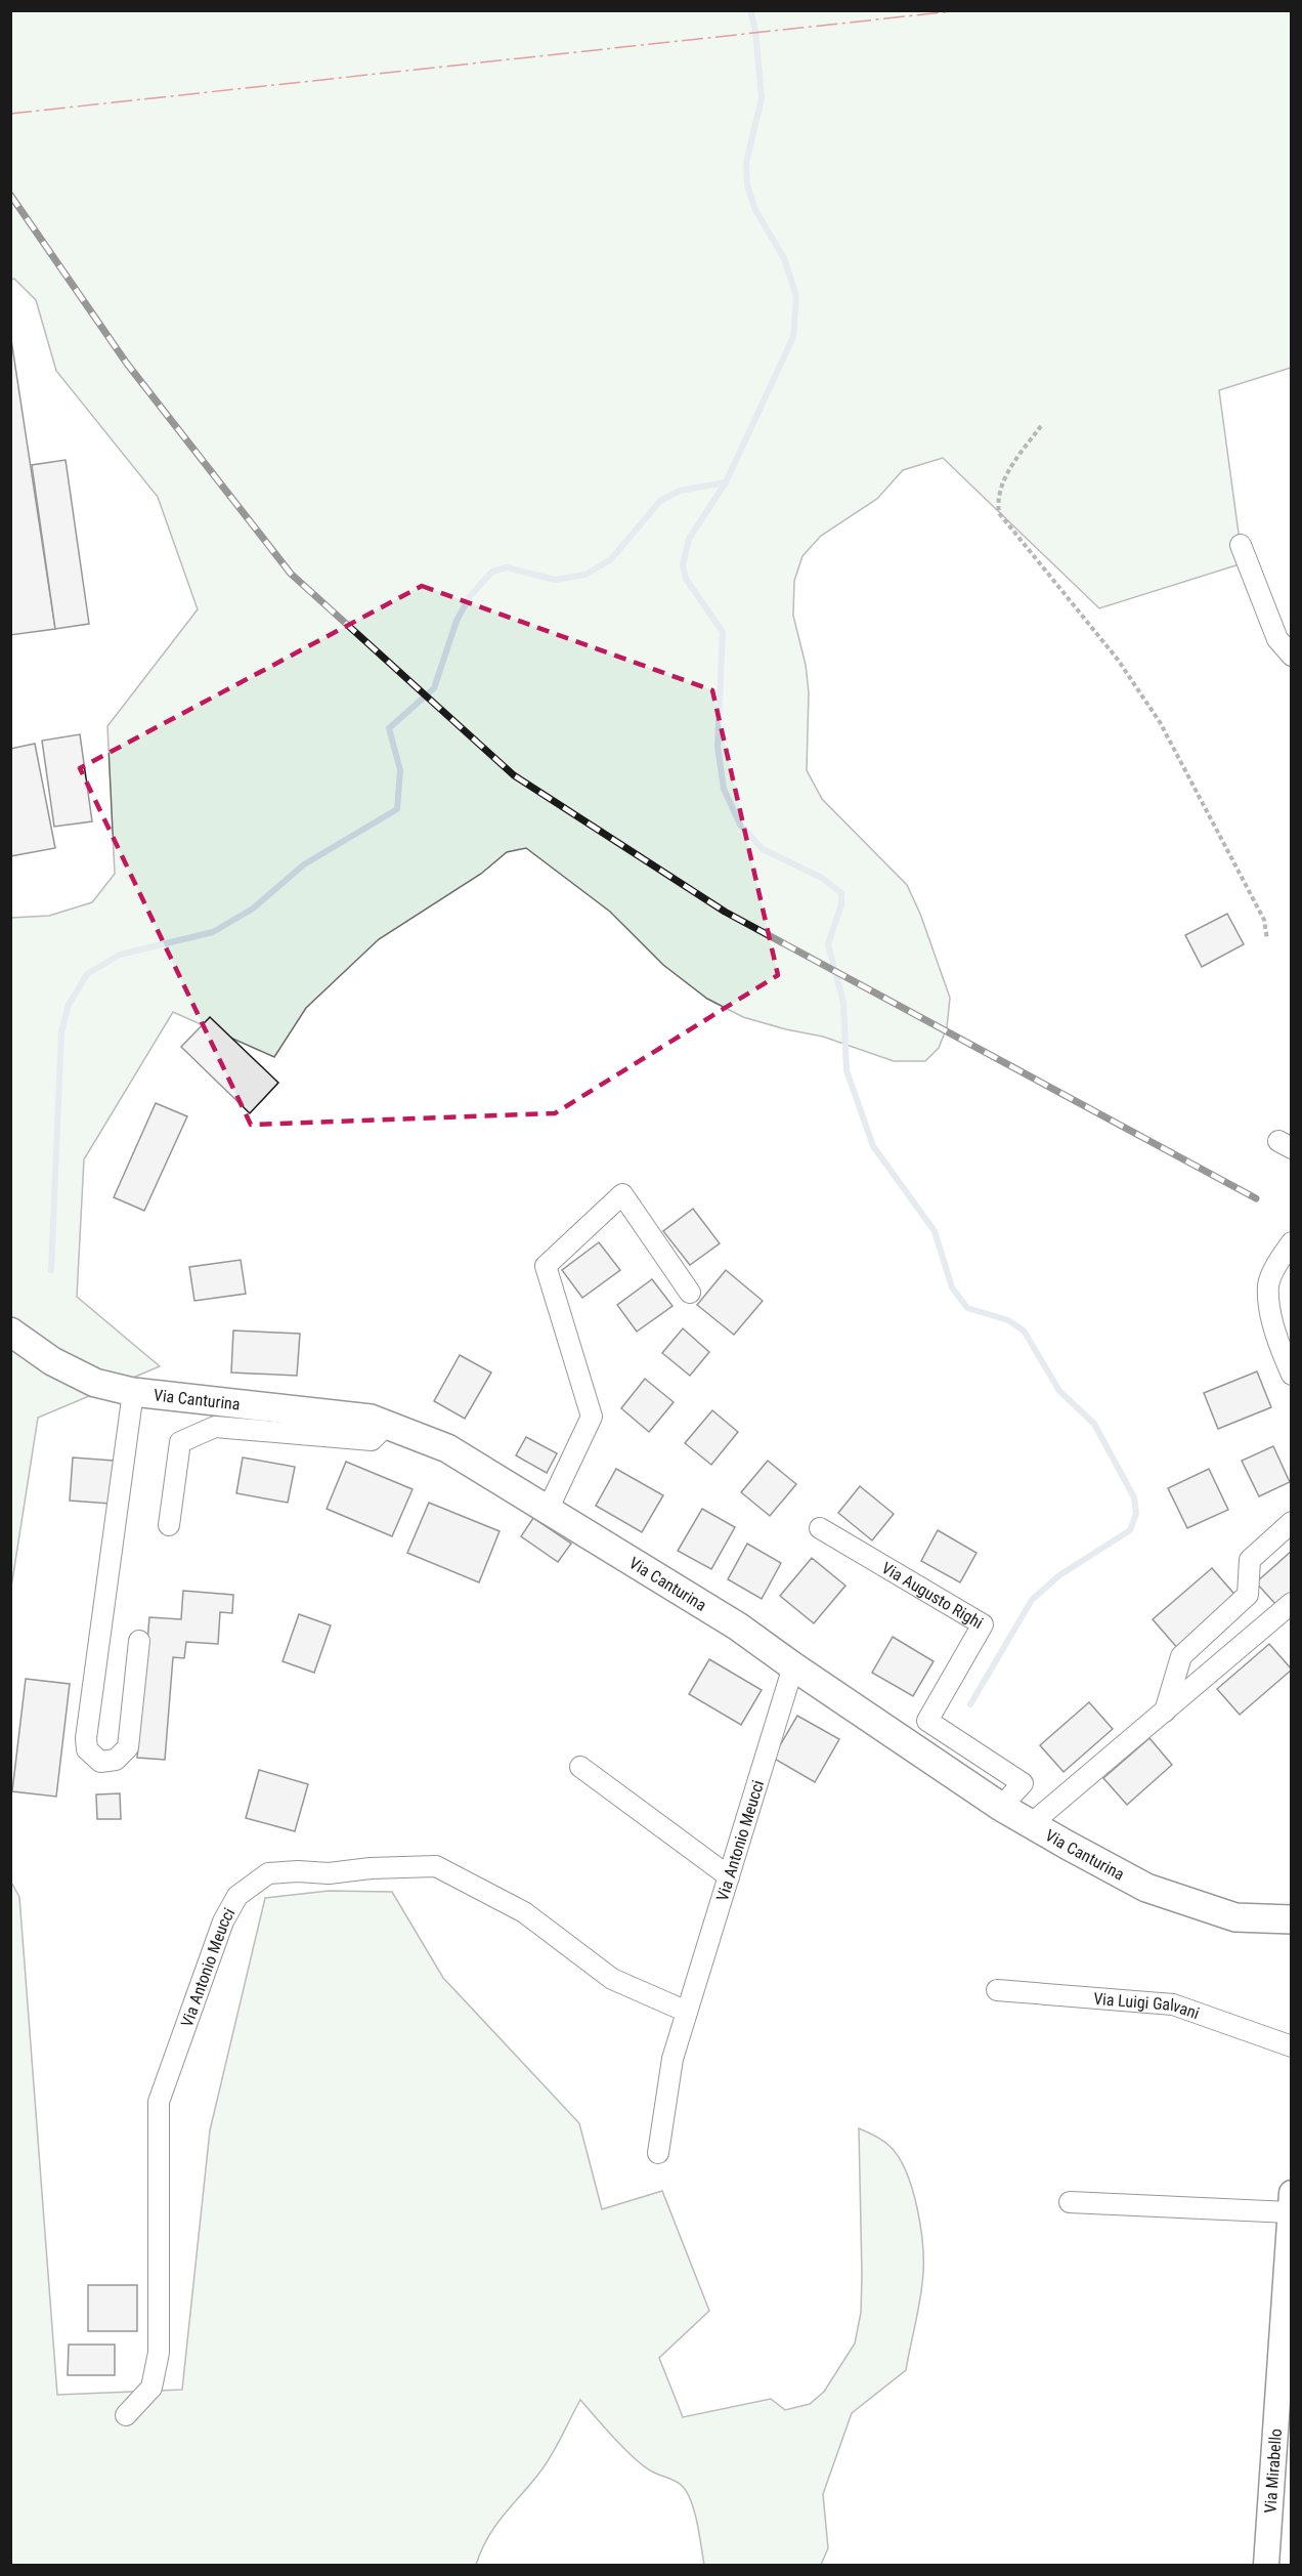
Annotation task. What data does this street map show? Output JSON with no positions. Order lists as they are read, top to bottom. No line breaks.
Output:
{"streets":{"main road":["Via Canturina"],"street":["Via Augusto Righi","Via Antonio Meucci","Via Luigi Galvani","Via Mirabello"]},"crossings":[["Via Canturina","Via Augusto Righi"],["Via Canturina","Via Antonio Meucci"]]}
